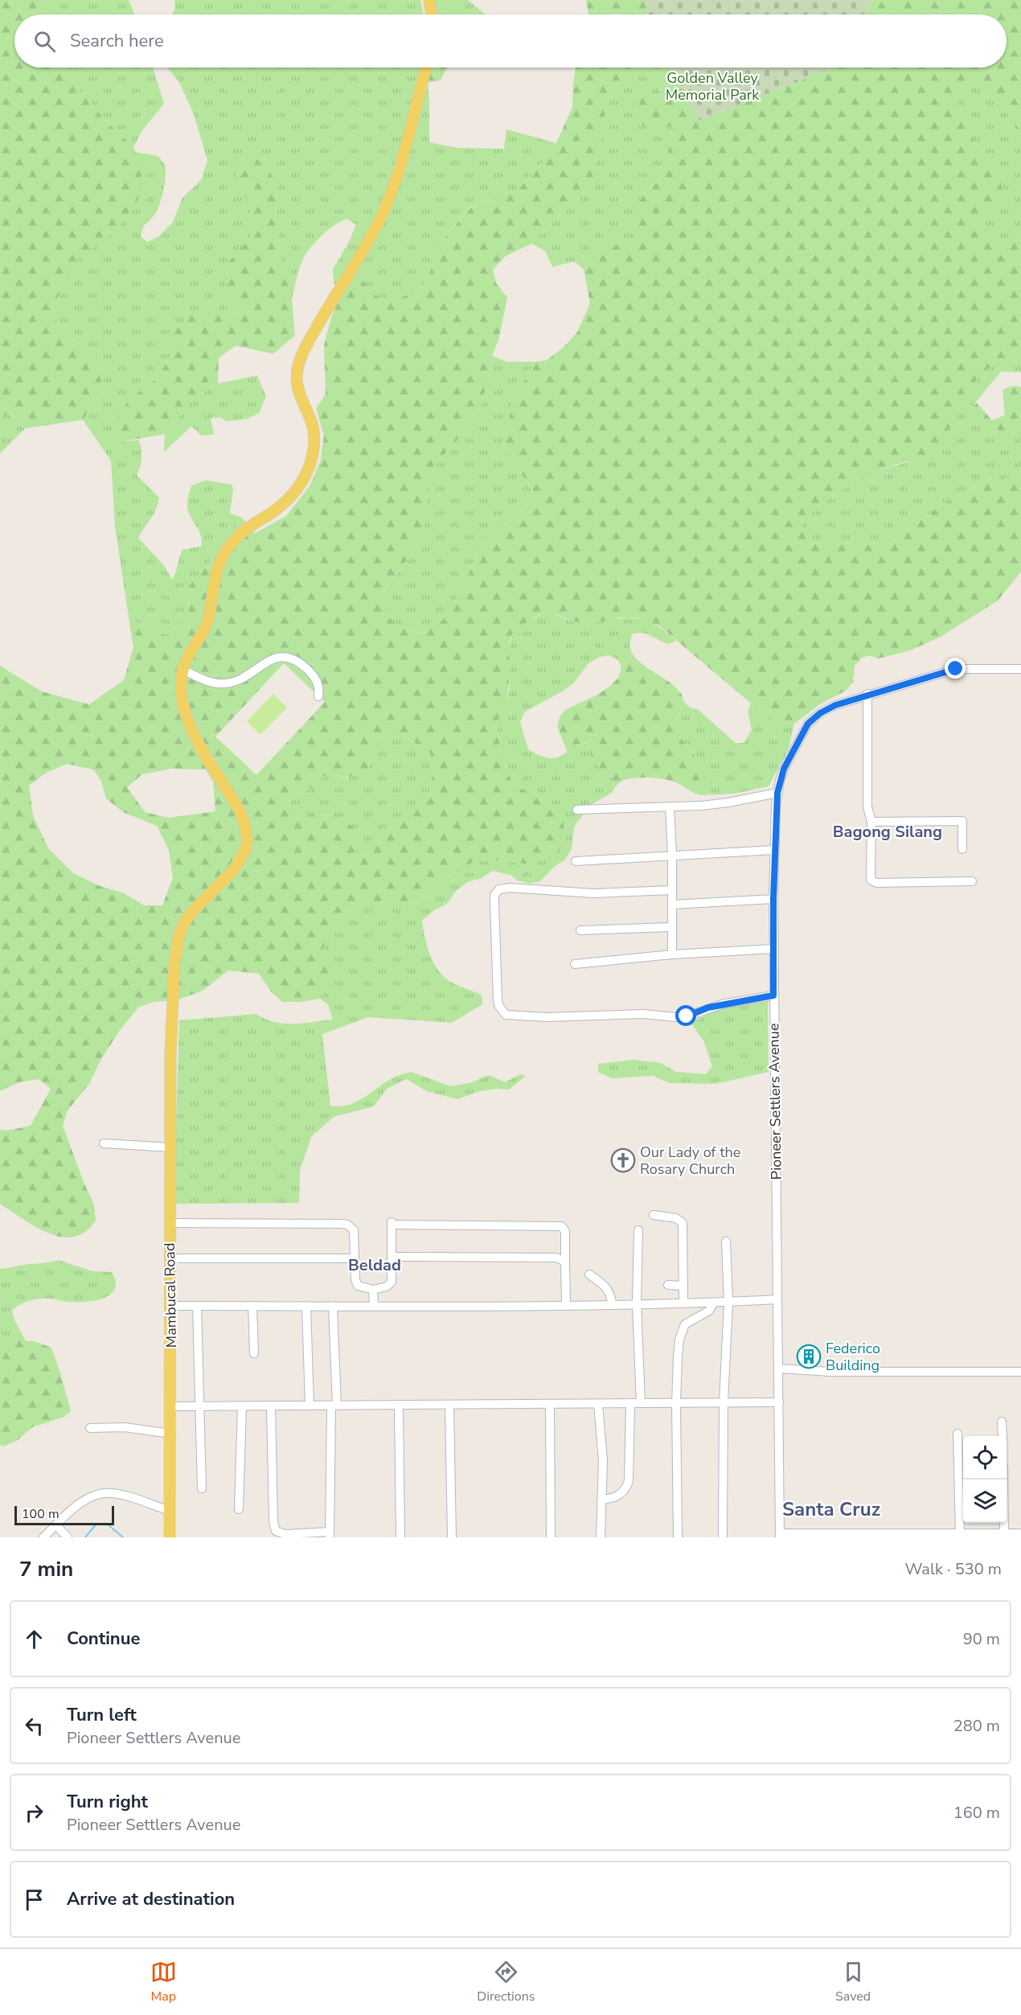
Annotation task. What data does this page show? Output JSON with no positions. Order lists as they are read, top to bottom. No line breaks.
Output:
{"streets":{"main road":["Mambucal Road"],"street":["Pioneer Settlers Avenue"]},"districts":["Bagong Silang","Beldad","Santa Cruz"],"parks":["Golden Valley Memorial Park"],"places":{"church":["Our Lady of the Rosary Church"],"building":["Federico Building"]},"scale_bar":"100 m","page":{"search":"Search here","scale":"100 m","heading":["7 min","Walk · 530 m"],"list":[["Continue","90 m"],["Turn left","Pioneer Settlers Avenue","280 m"],["Turn right","Pioneer Settlers Avenue","160 m"],"Arrive at destination"],"nav":["Map","Directions","Saved"]}}
